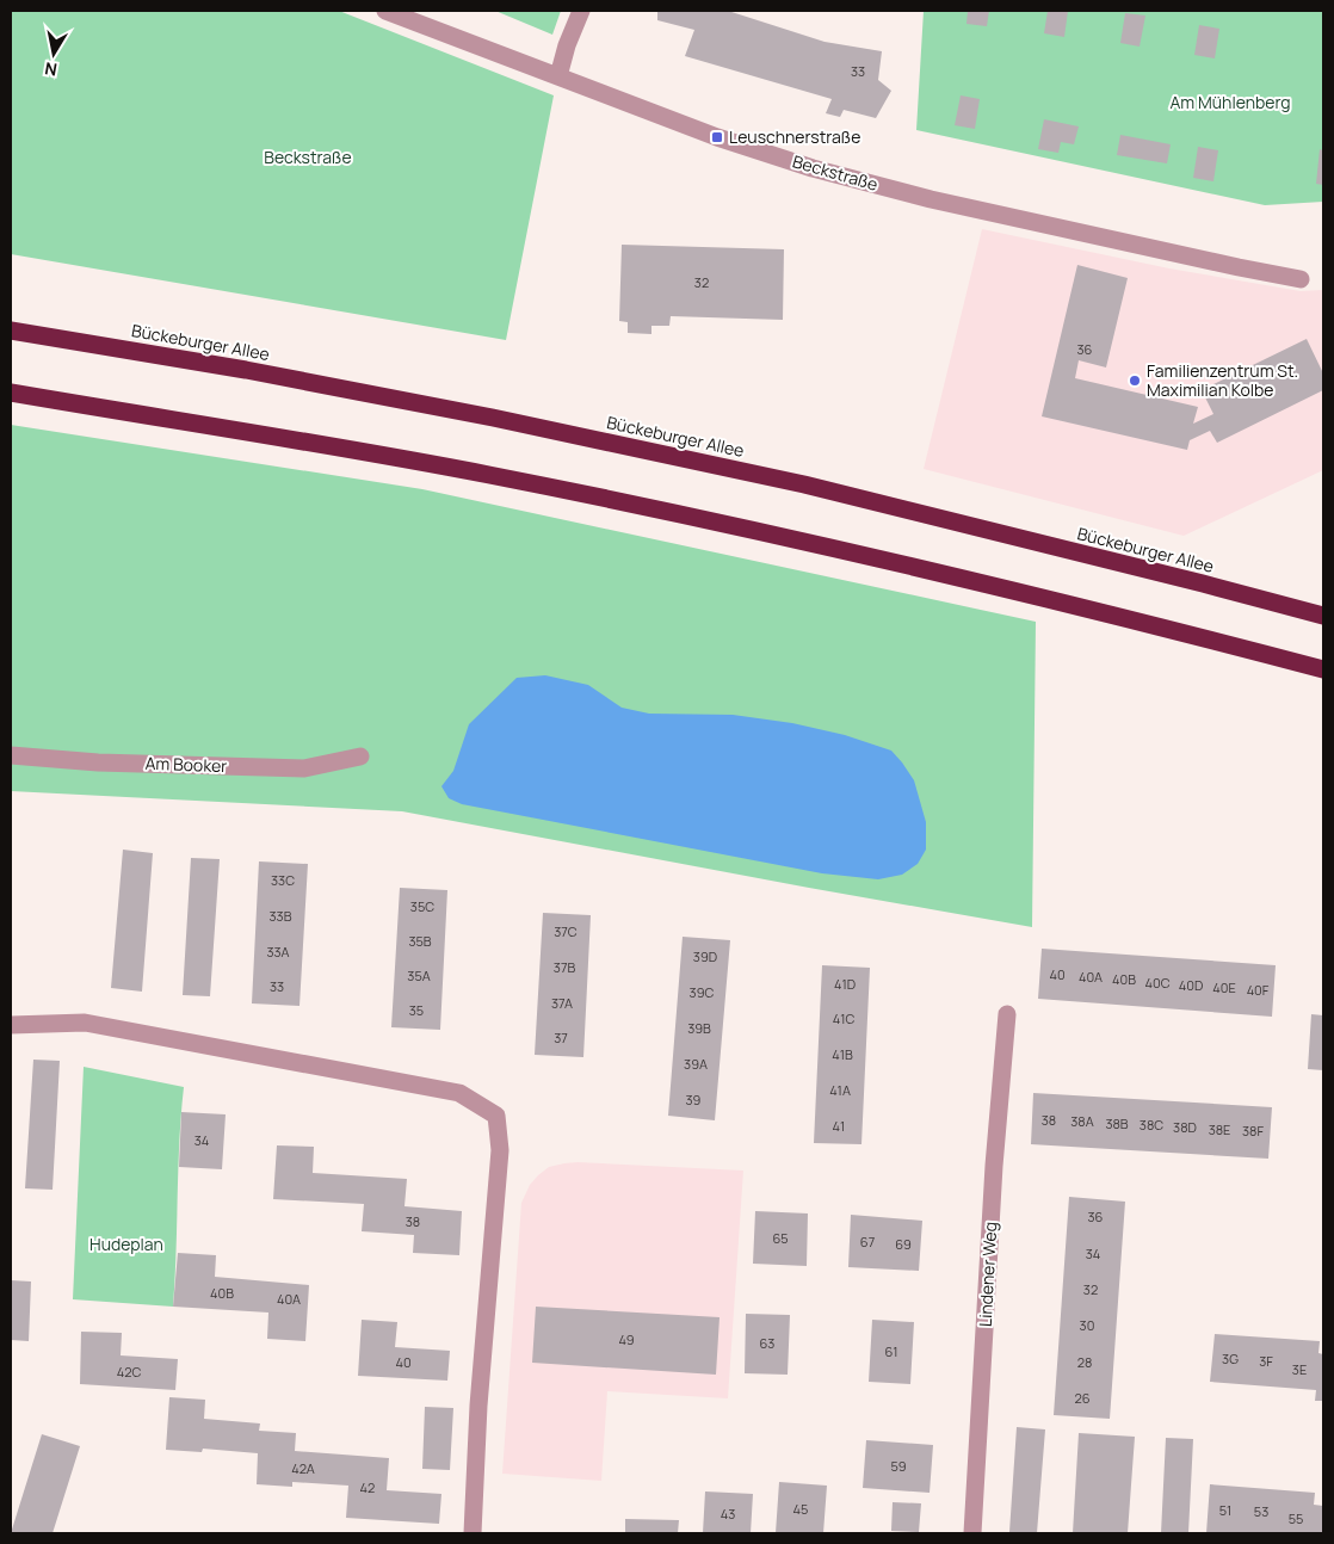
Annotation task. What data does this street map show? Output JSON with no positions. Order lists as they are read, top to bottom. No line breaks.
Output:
{"streets":{"highway":["Bückeburger Allee"],"street":["Beckstraße","Am Booker","Lindener Weg"]},"parks":["Am Mühlenberg","Beckstraße","Hudeplan"],"places":{"transit":["Leuschnerstraße"],"other":["Familienzentrum St. Maximilian Kolbe"]},"house_numbers":["33","32","36","33C","35C","33B","37C","35B","33A","39D","37B","40","35A","40A","40B","40C","41D","40D","33","40E","40F","39C","37A","35","41C","39B","37","41B","39A","41A","39","38","38A","38B","38C","41","38D","38E","38F","34","36","38","65","67","69","34","32","40B","40A","30","49","63","61","3G","3F","40","28","3E","42C","26","59","42A","42","45","51","53","43","55"],"north":"bottom"}
